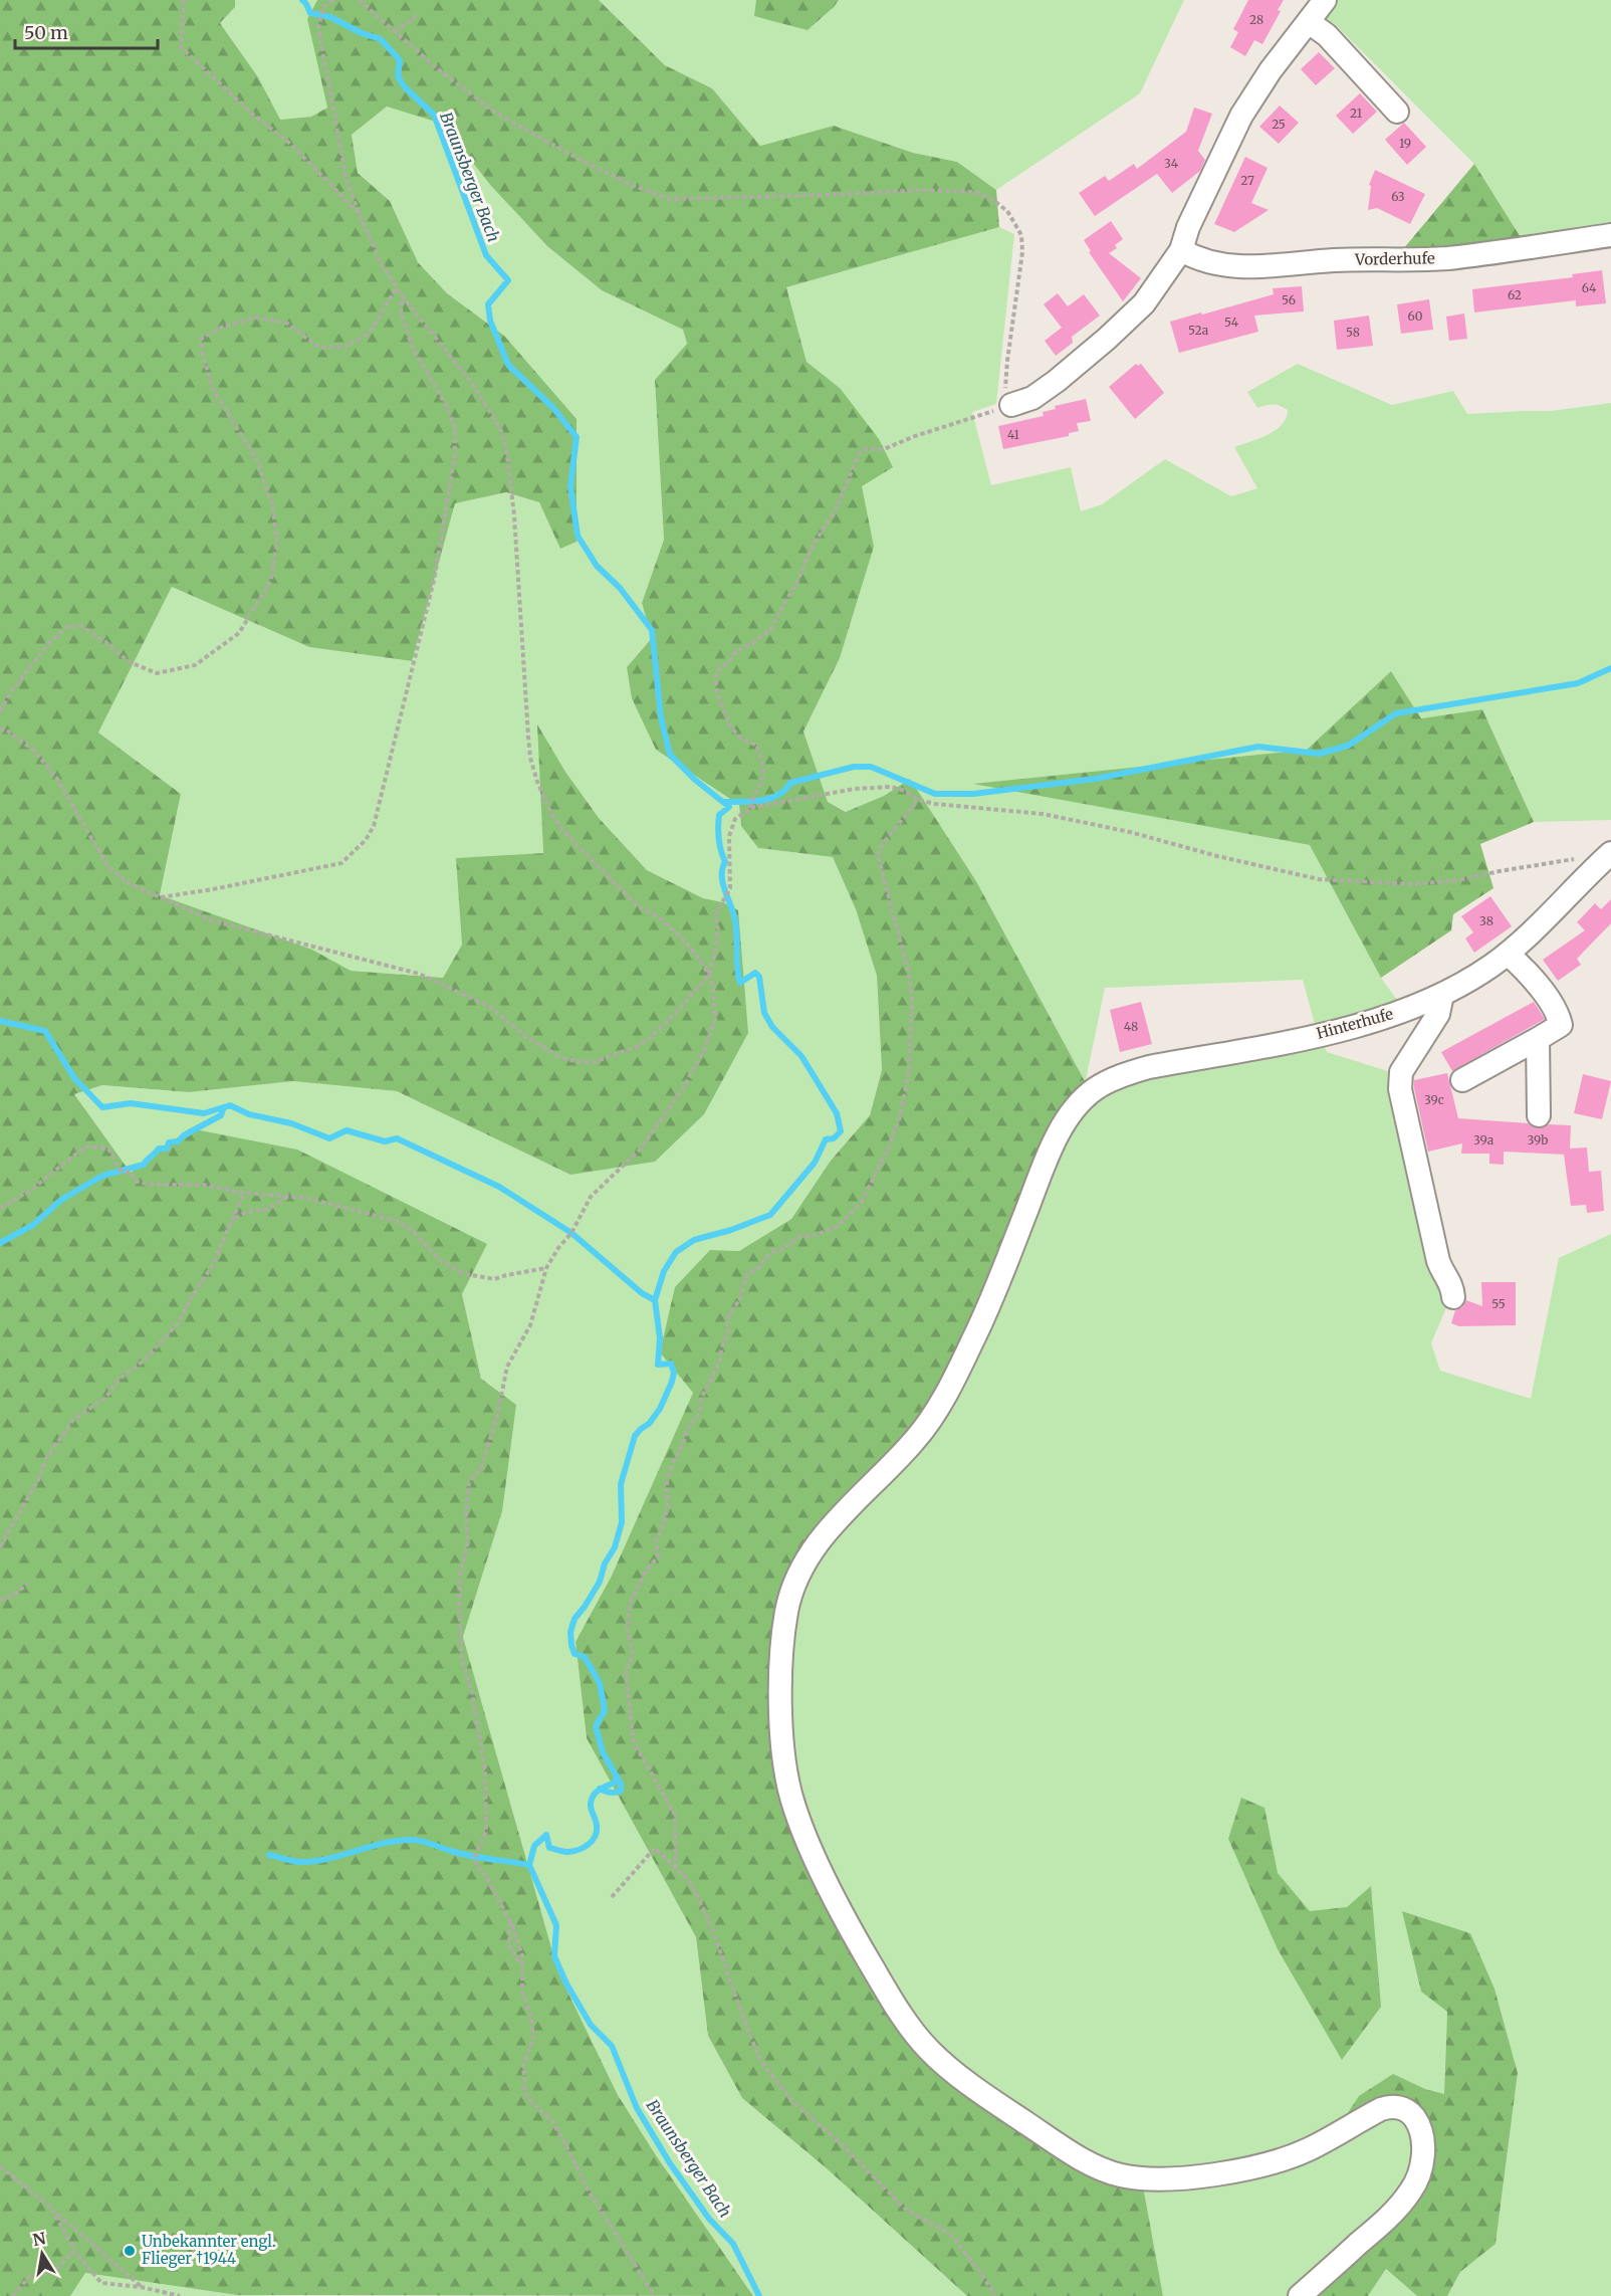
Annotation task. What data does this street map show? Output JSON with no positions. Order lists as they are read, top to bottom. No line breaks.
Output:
{"streets":{"street":["Vorderhufe","Hinterhufe"]},"water":["Braunsberger Bach"],"places":["Unbekannter engl. Flieger †1944"],"house_numbers":["28","21","25","19","34","27","63","64","62","56","60","54","52a","58","41","38","48","39c","39a","39b","55"],"scale_bar":"50 m","north":"top"}
